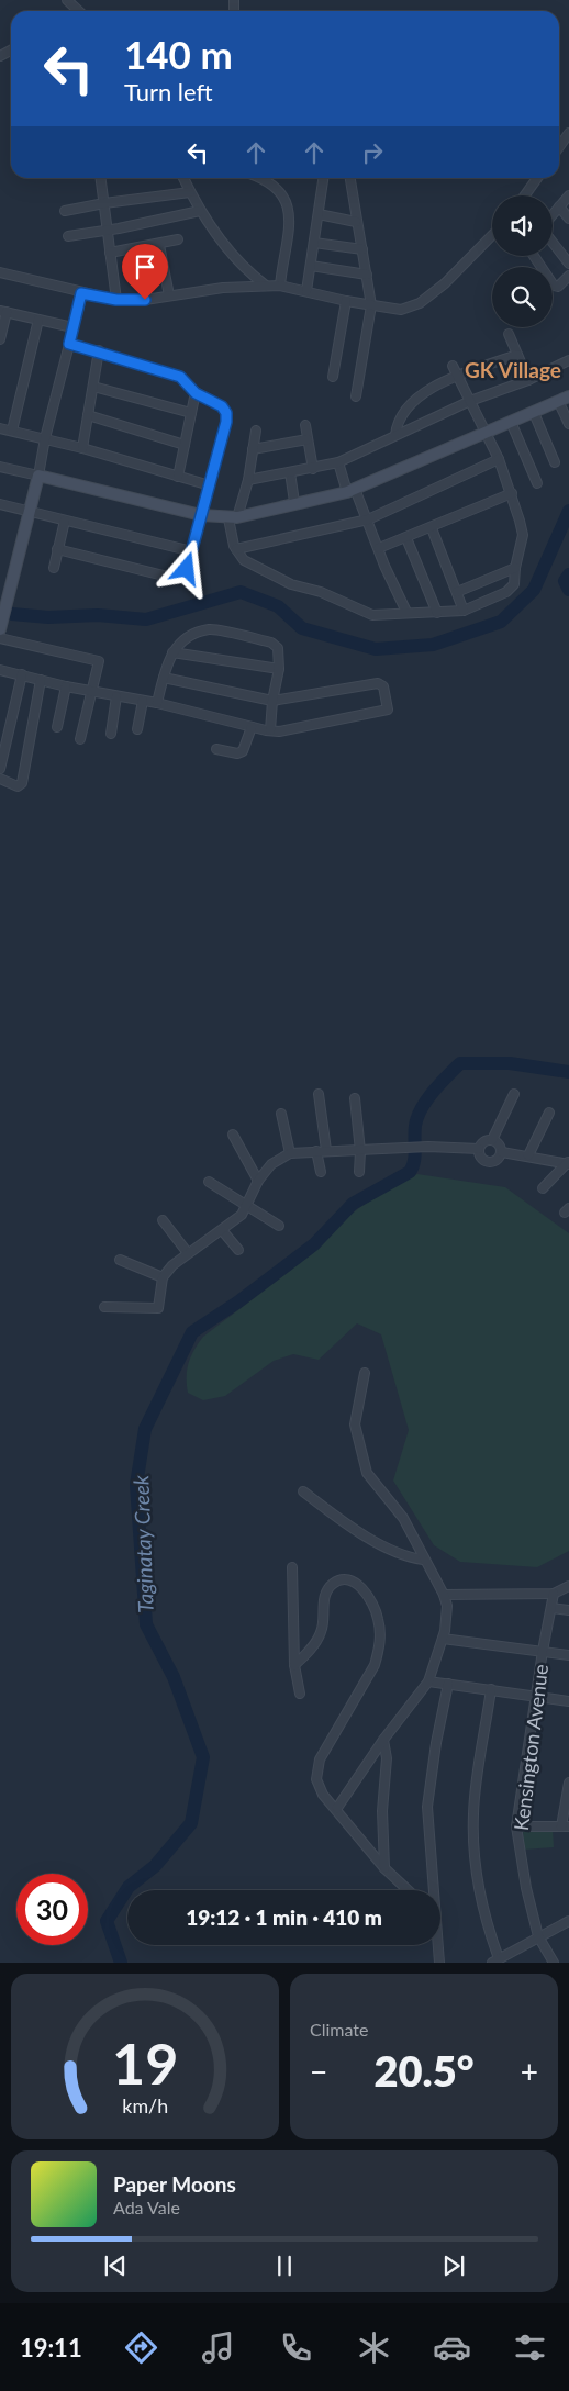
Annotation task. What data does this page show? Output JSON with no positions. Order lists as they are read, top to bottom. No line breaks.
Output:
{"streets":{"street":["Kensington Avenue"]},"districts":["GK Village"],"water":["Taginatay Creek"],"page":{"turn":["140 m","Turn left"],"limit":"30","trip":"19:12 · 1 min · 410 m","tile":"Climate","heat":["−","20.5°","+"],"song":["Paper Moons","Ada Vale"],"tabs":"19:11","gauge":["19","km/h"]}}
